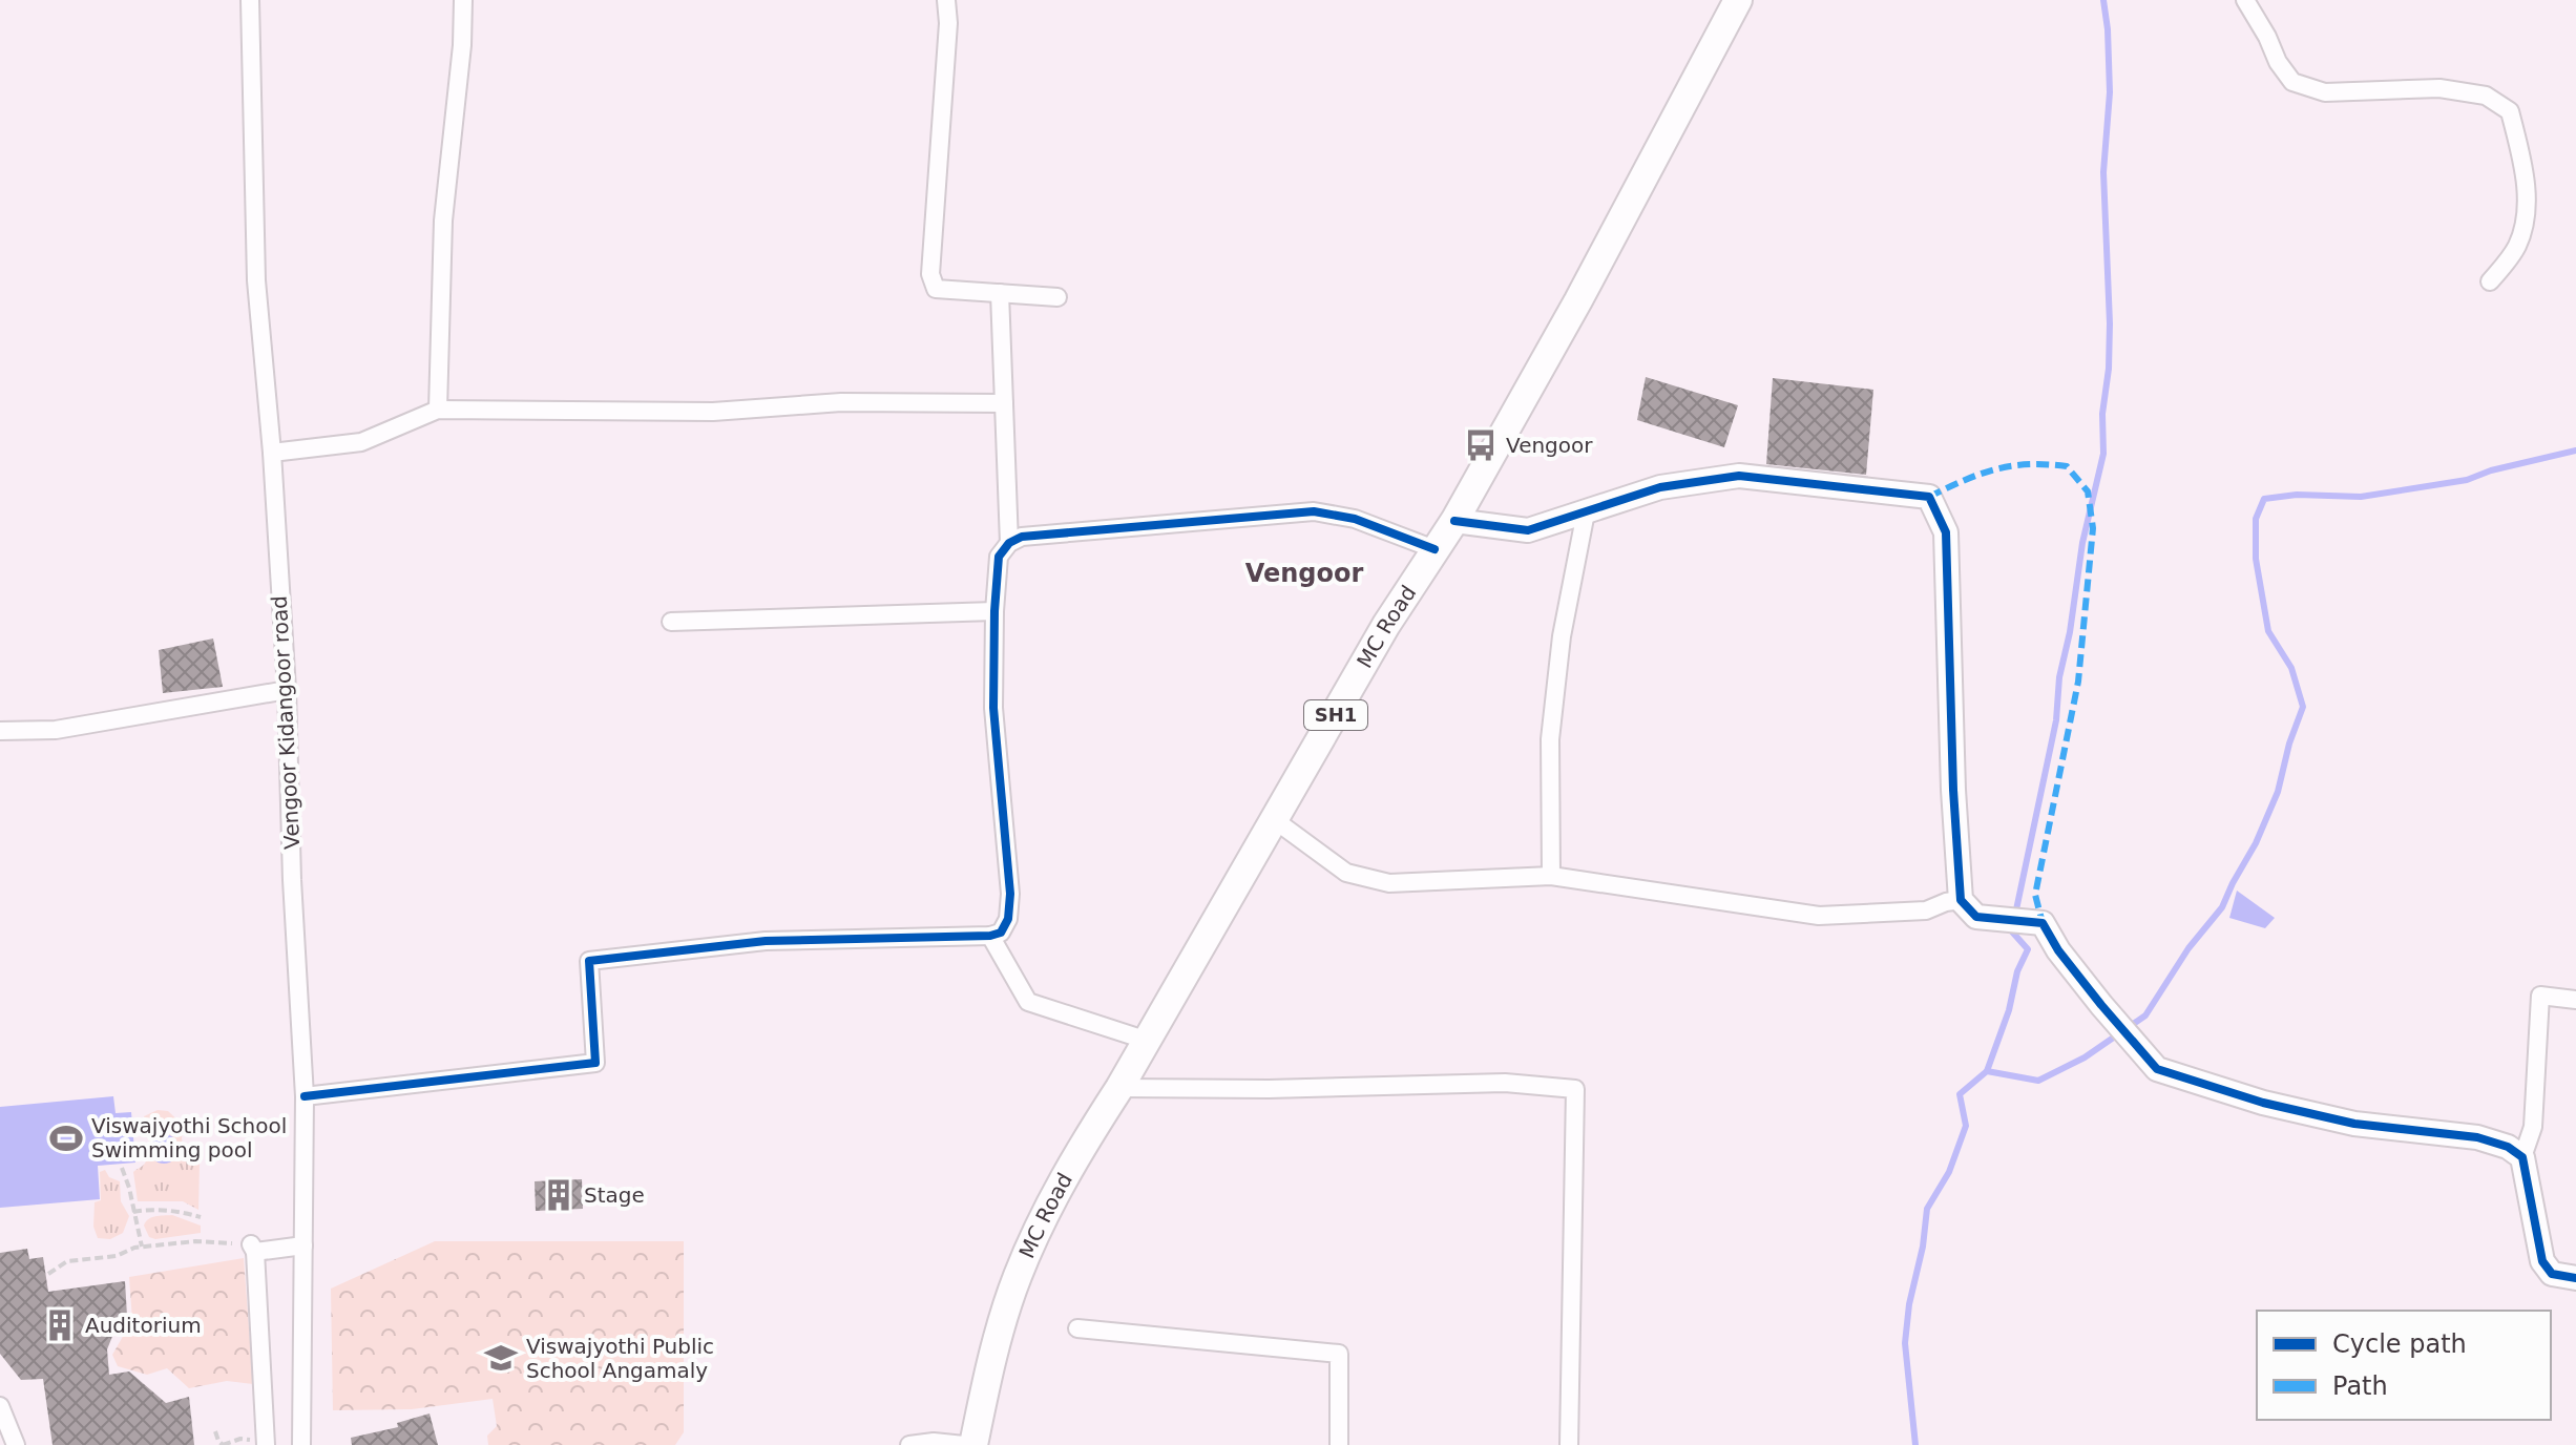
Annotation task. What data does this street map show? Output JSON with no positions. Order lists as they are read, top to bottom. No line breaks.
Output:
{"streets":{"main road":["MC Road","SH1"],"street":["Vengoor Kidangoor road"]},"districts":["Vengoor"],"places":{"bus stop":["Vengoor"],"sports":["Viswajyothi School Swimming pool"],"building":["Stage","Auditorium"],"school or university":["Viswajyothi Public School Angamaly"]},"legend":["Cycle path","Path"]}
